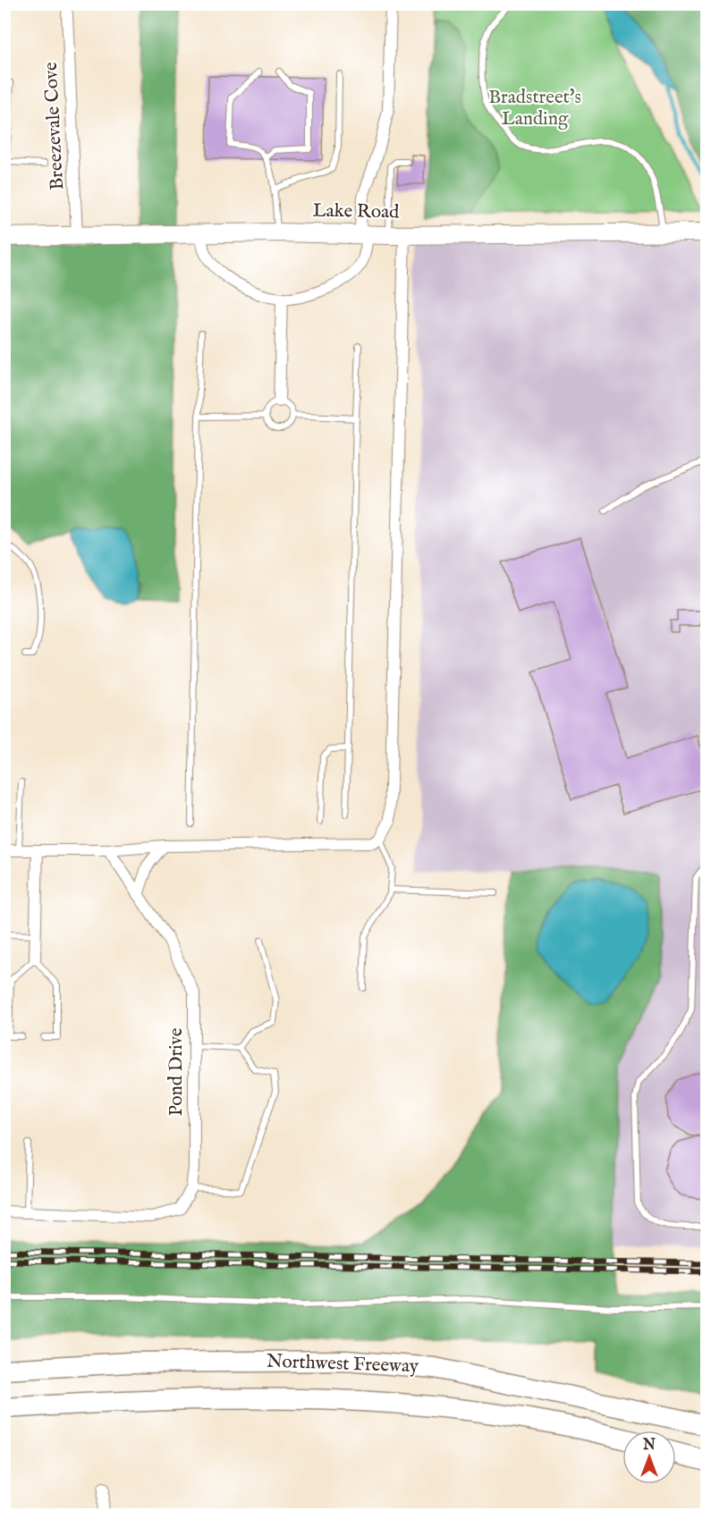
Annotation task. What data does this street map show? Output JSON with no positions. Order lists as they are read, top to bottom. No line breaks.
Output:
{"streets":{"highway":["Northwest Freeway"],"main road":["Lake Road"],"street":["Breezevale Cove","Pond Drive"]},"crossings":[["Breezevale Cove","Lake Road"]],"parks":["Bradstreet's Landing"],"north":"top"}
